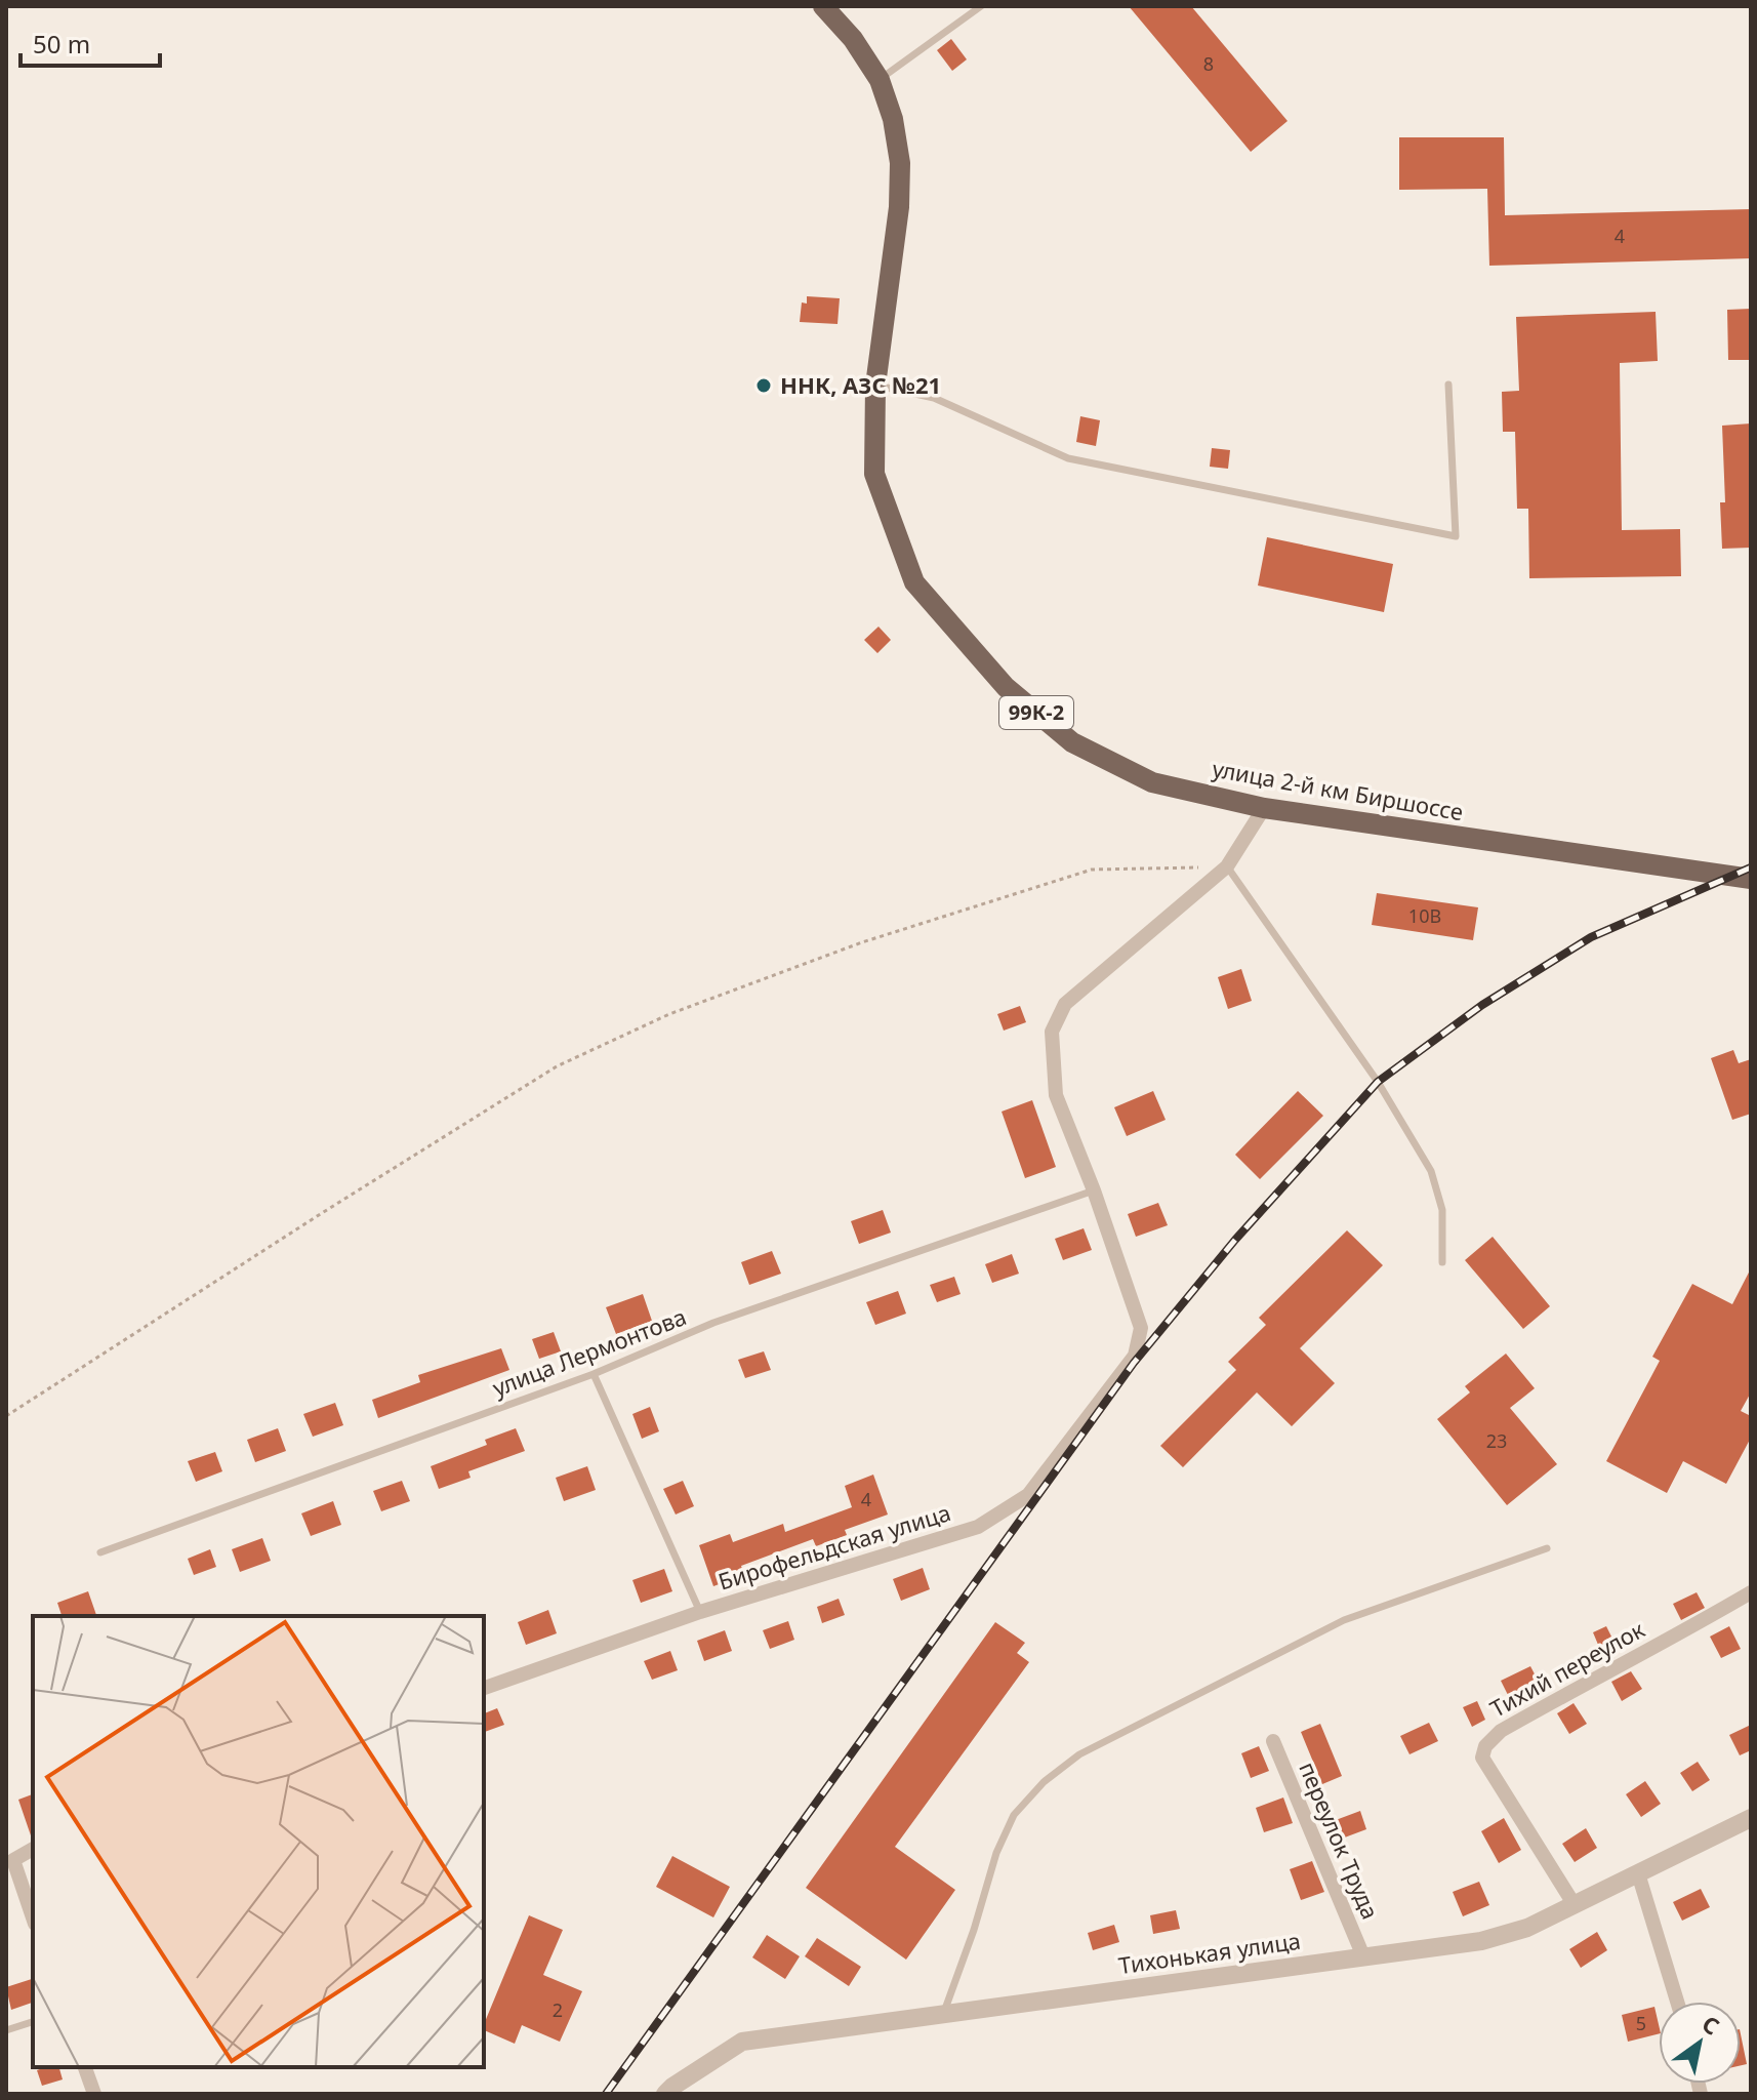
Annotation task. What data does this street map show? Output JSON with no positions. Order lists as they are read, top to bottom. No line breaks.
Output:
{"streets":{"main road":["99К-2","улица 2-й км Биршоссе"],"street":["Бирофельдская улица","Тихий переулок","переулок Труда","Тихонькая улица"],"lane":["улица Лермонтова"]},"crossings":[["улица Лермонтова","Бирофельдская улица"],["Тихий переулок","Тихонькая улица"],["переулок Труда","Тихонькая улица"]],"places":["ННК, АЗС №21"],"house_numbers":["8","4","10В","23","4","2","5"],"scale_bar":"50 m","north":"top right"}
